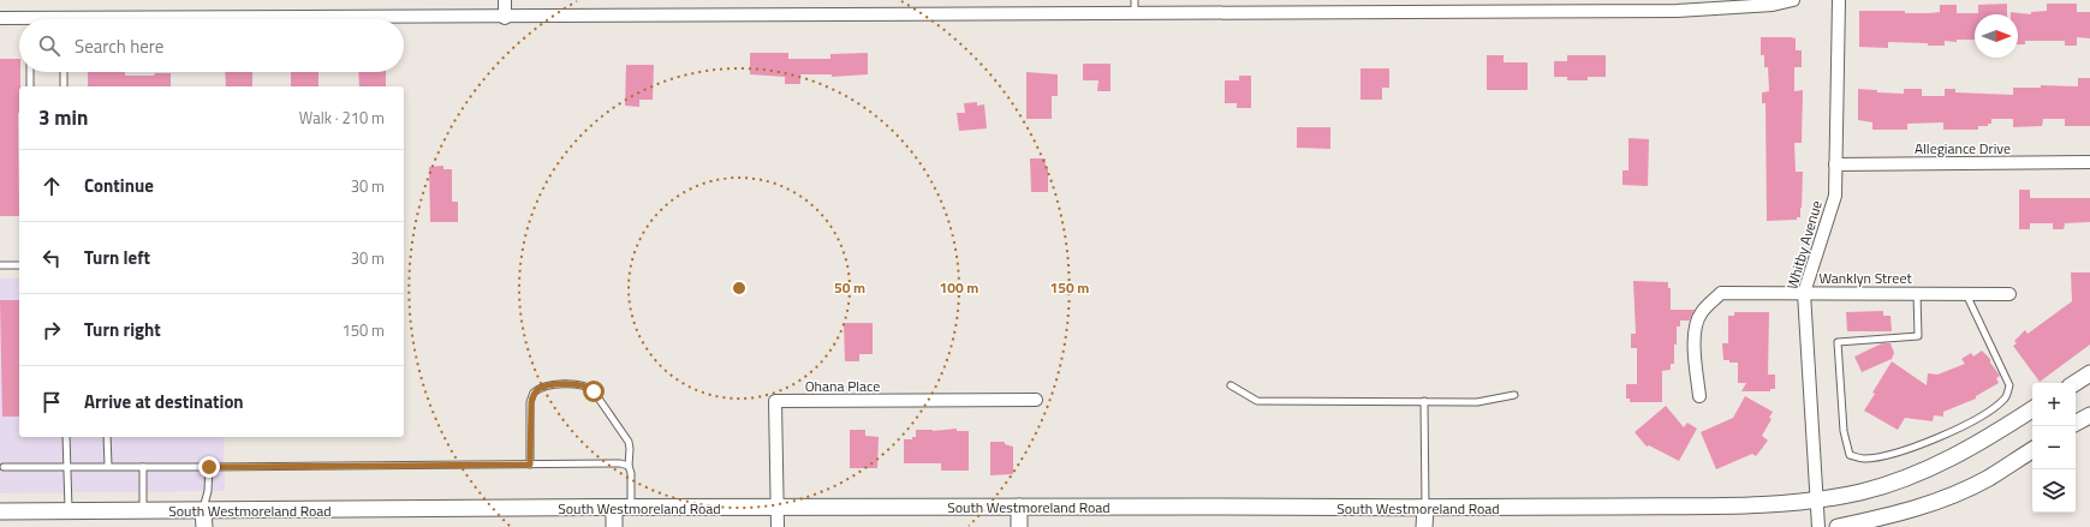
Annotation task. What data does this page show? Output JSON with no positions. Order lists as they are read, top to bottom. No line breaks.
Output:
{"streets":{"main road":["South Westmoreland Road"],"street":["Allegiance Drive","Whitby Avenue","Wanklyn Street","Ohana Place"]},"crossings":[["Allegiance Drive","Whitby Avenue"],["Whitby Avenue","Wanklyn Street"],["Whitby Avenue","South Westmoreland Road"],["Ohana Place","South Westmoreland Road"]],"north":"right","page":{"search":"Search here","heading":["3 min","Walk · 210 m"],"list":[["Continue","30 m"],["Turn left","30 m"],["Turn right","150 m"],"Arrive at destination"],"map_buttons":["+","−"]},"rings":["50 m","100 m","150 m"]}
